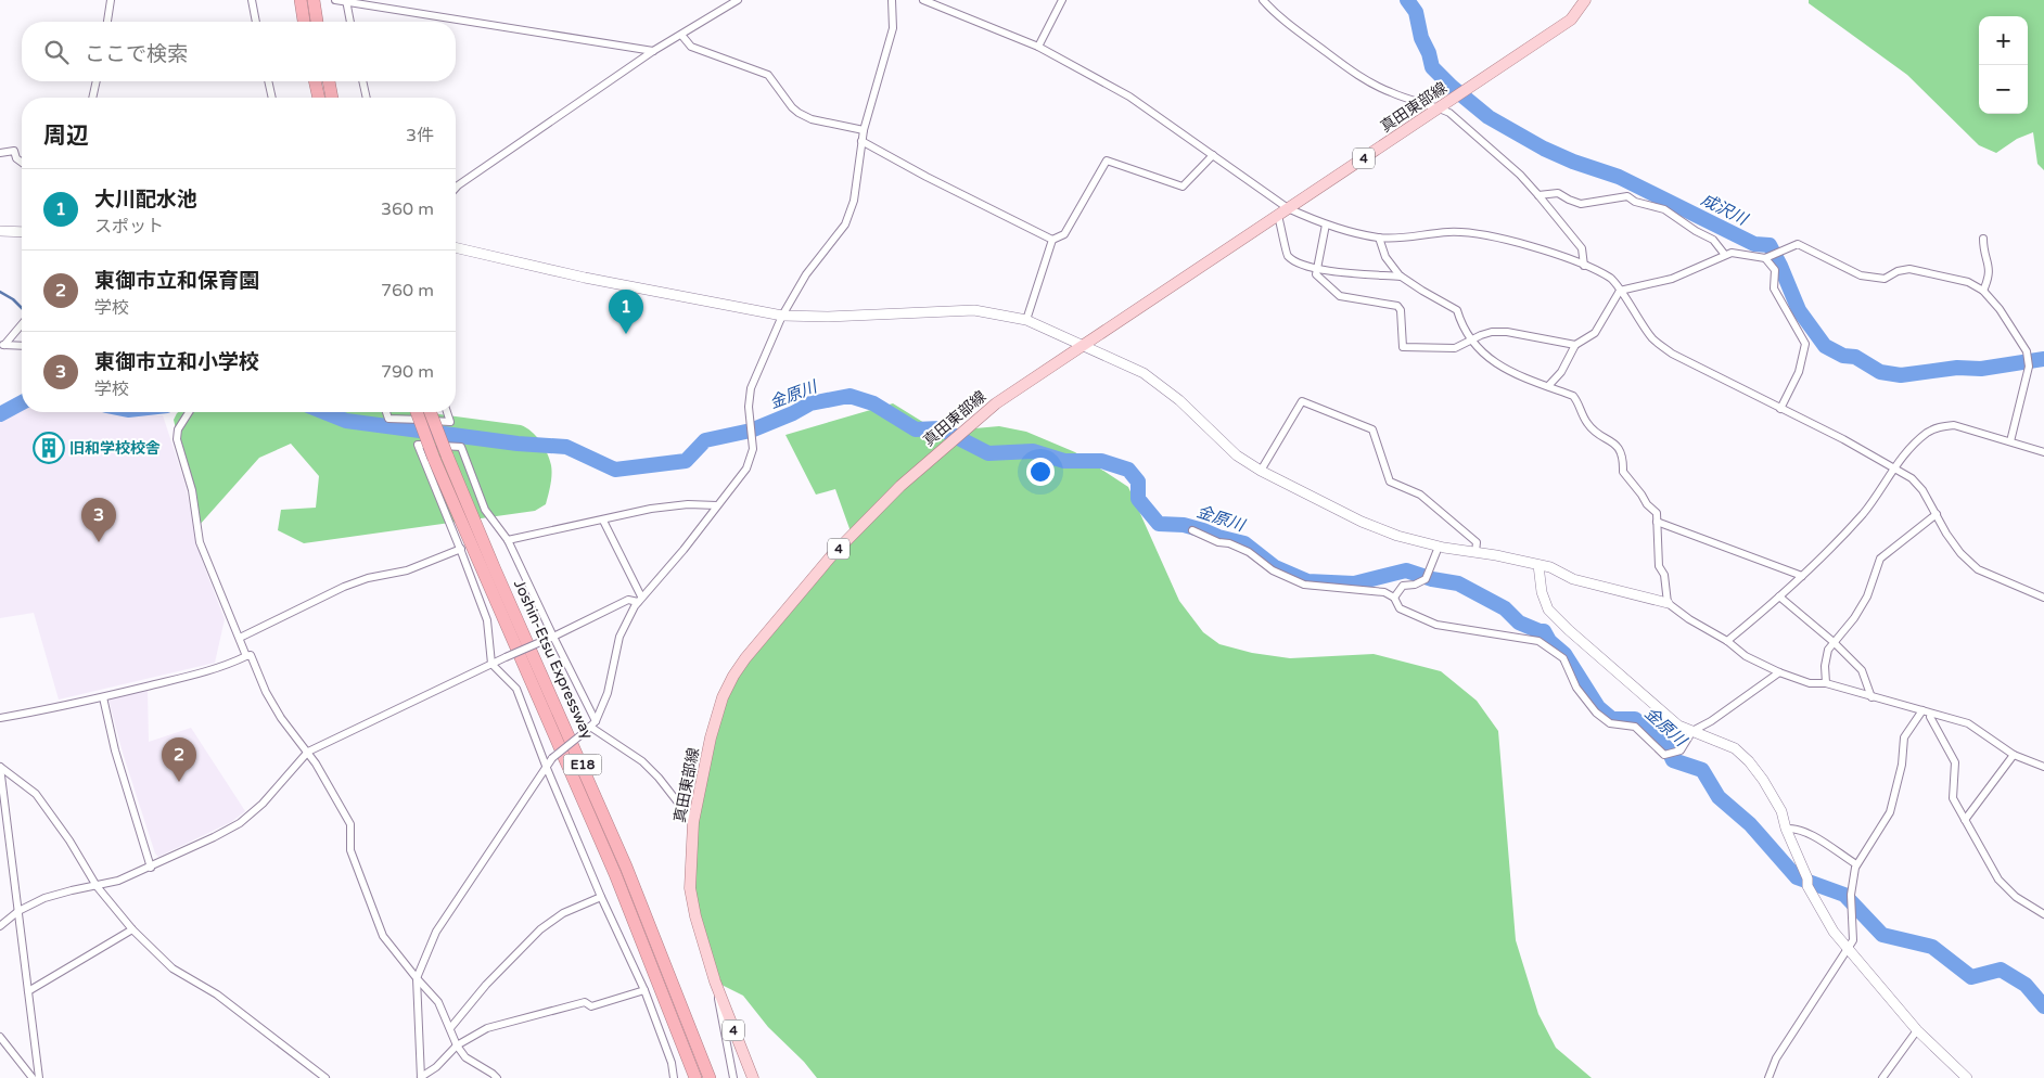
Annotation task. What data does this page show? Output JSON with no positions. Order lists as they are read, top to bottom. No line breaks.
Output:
{"streets":{"highway":["Joshin-Etsu Expressway","E18"],"main road":["真田東部線","4"]},"water":["成沢川","金原川"],"places":{"building":["旧和学校校舎"]},"page":{"map_buttons":["+","−"],"search":"ここで検索","heading":["周辺","3件"],"list":[{"mark":"1","name":"大川配水池","note":"スポット","value":"360 m"},{"mark":"2","name":"東御市立和保育園","note":"学校","value":"760 m"},{"mark":"3","name":"東御市立和小学校","note":"学校","value":"790 m"}],"pins":["1","3","2"]}}
